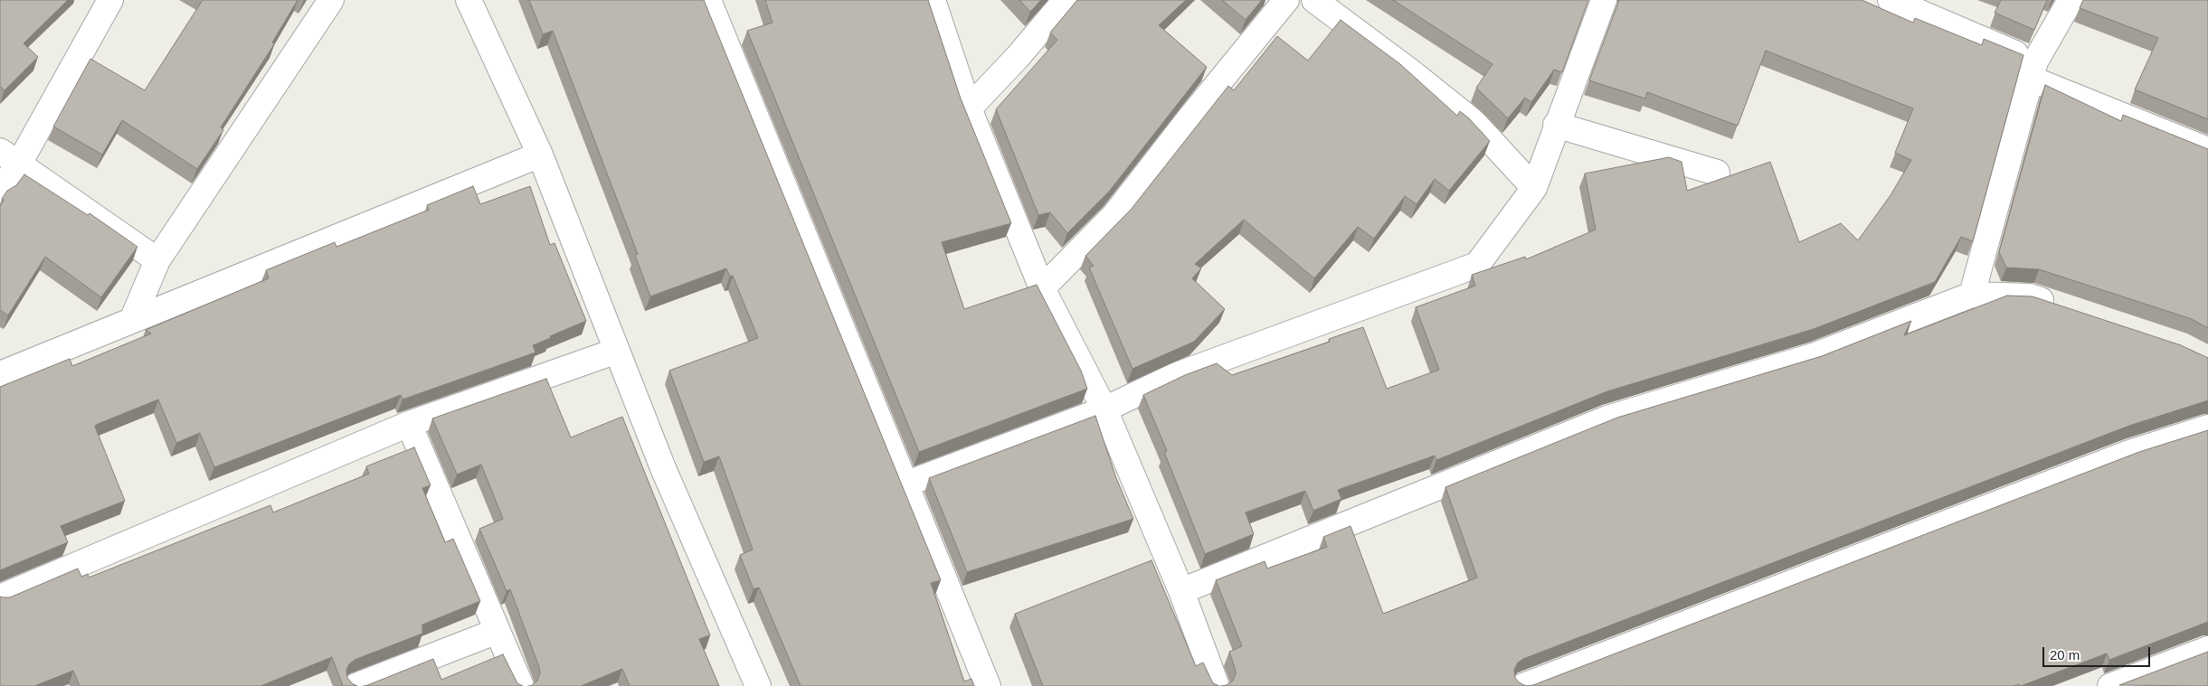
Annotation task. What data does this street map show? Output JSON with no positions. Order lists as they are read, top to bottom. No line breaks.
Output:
{"scale_bar":"20 m"}
